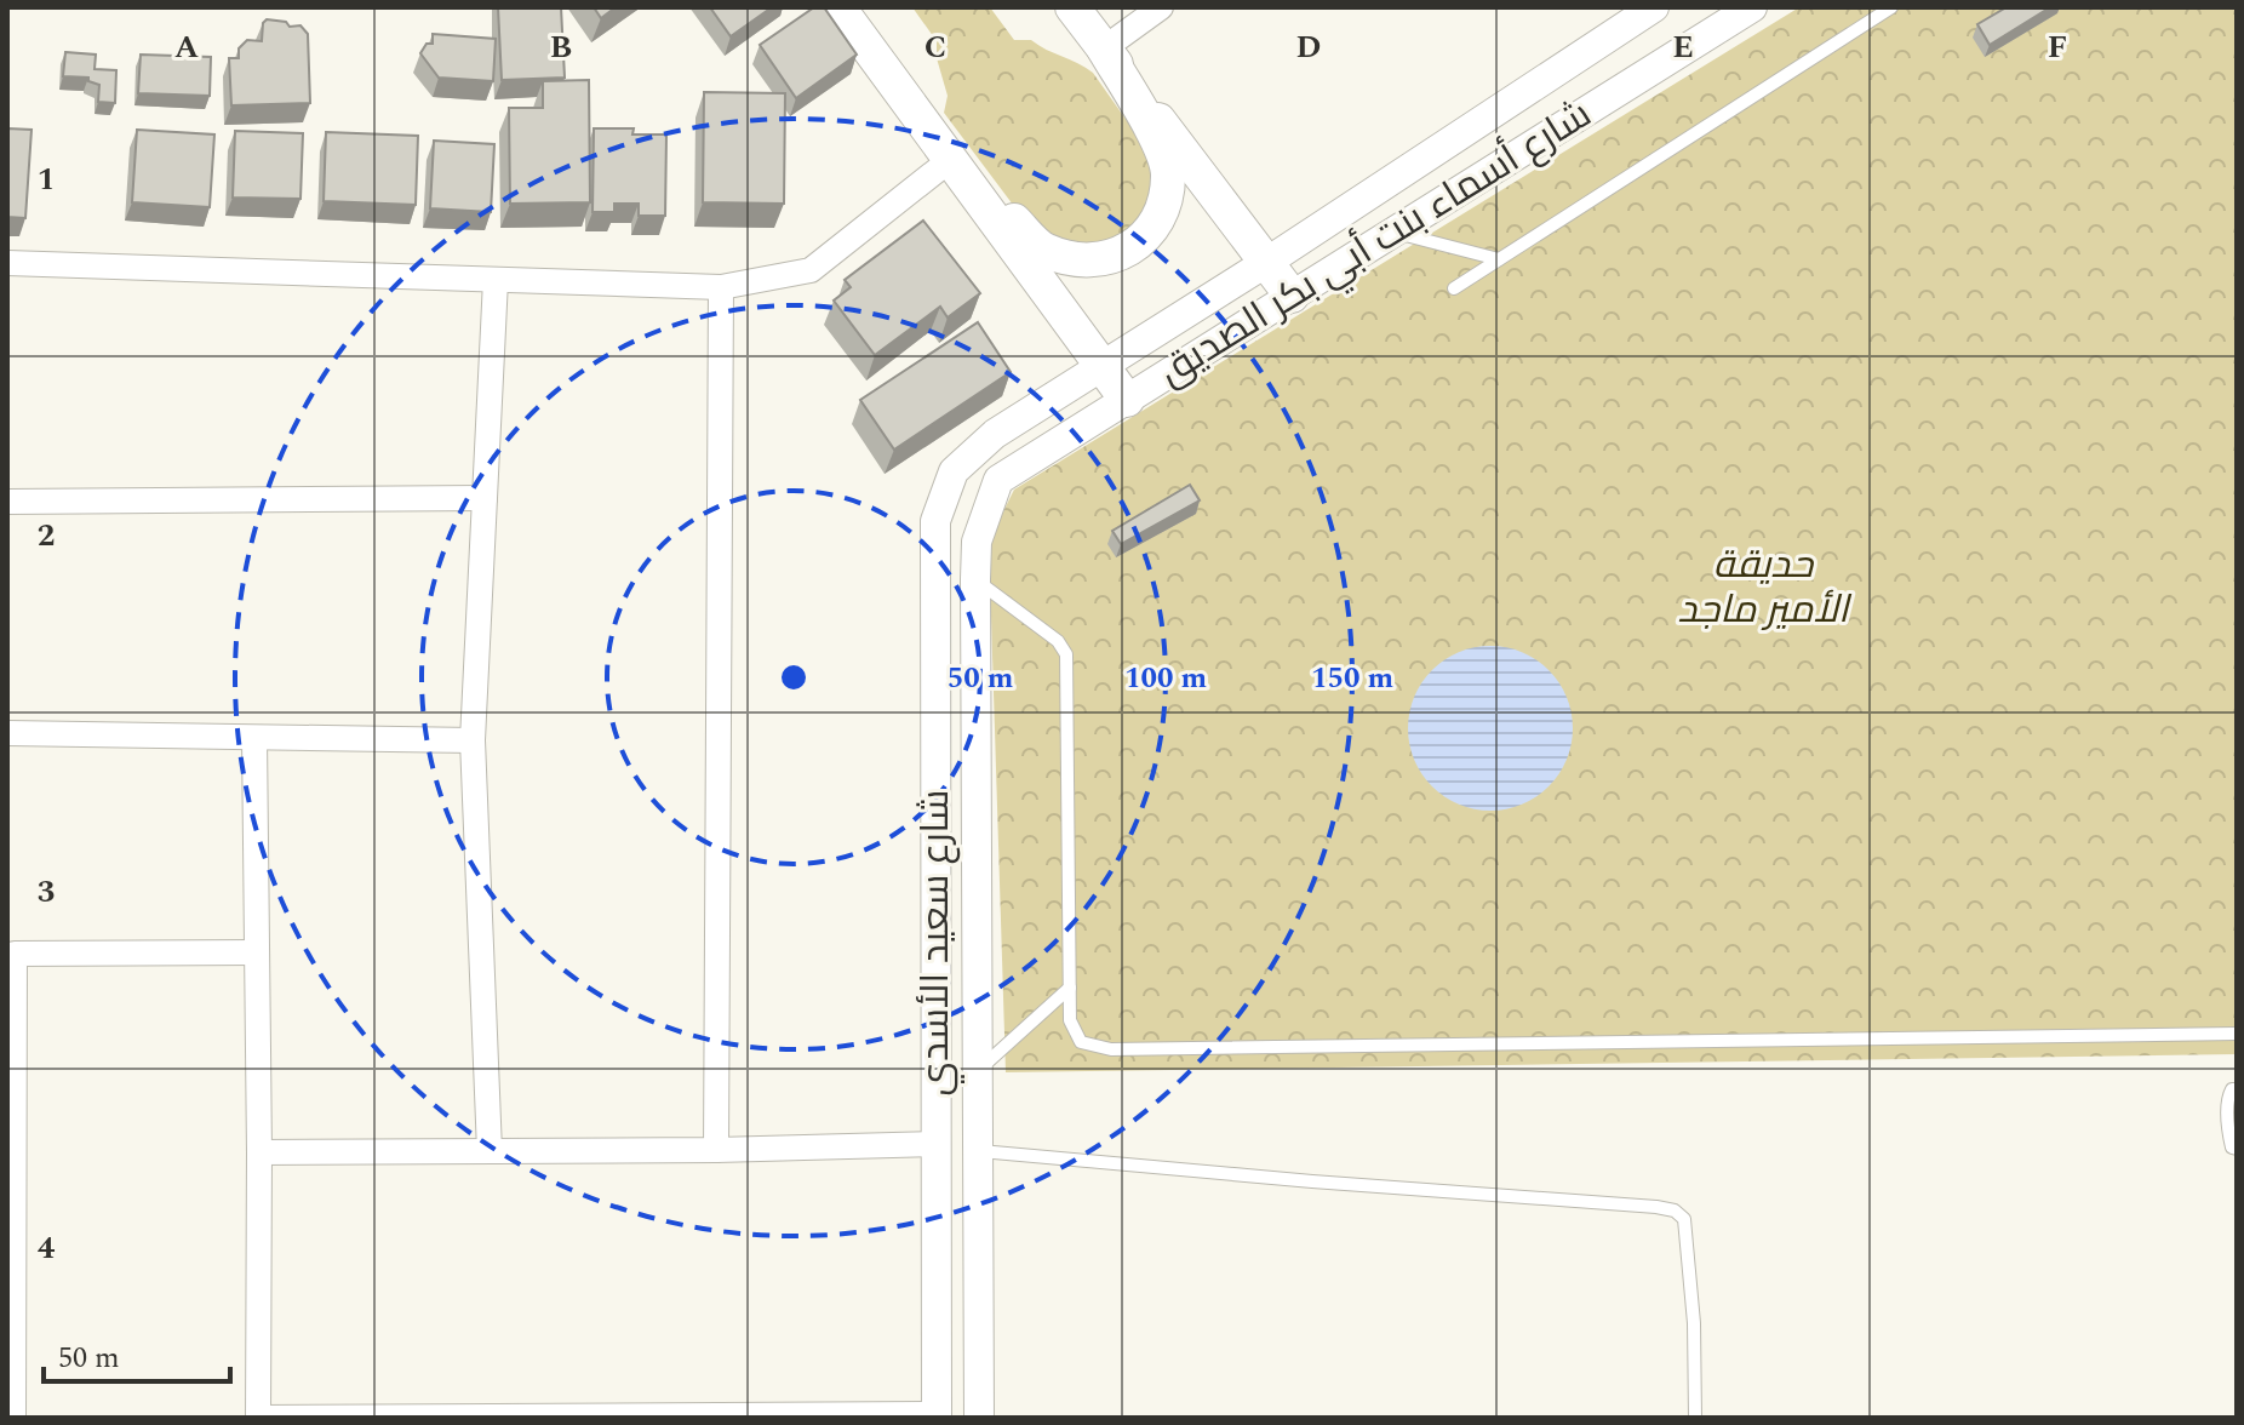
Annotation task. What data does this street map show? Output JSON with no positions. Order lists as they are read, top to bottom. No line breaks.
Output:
{"streets":{"street":["شارع أسماء بنت أبي بكر الصديق","شارع سعيد الأسدي"]},"crossings":[["شارع أسماء بنت أبي بكر الصديق","شارع سعيد الأسدي"]],"parks":["حديقة الأمير ماجد"],"scale_bar":"50 m","grid":{"columns":["A","B","C","D","E","F"],"rows":["1","2","3","4"]},"rings":["50 m","100 m","150 m"]}
